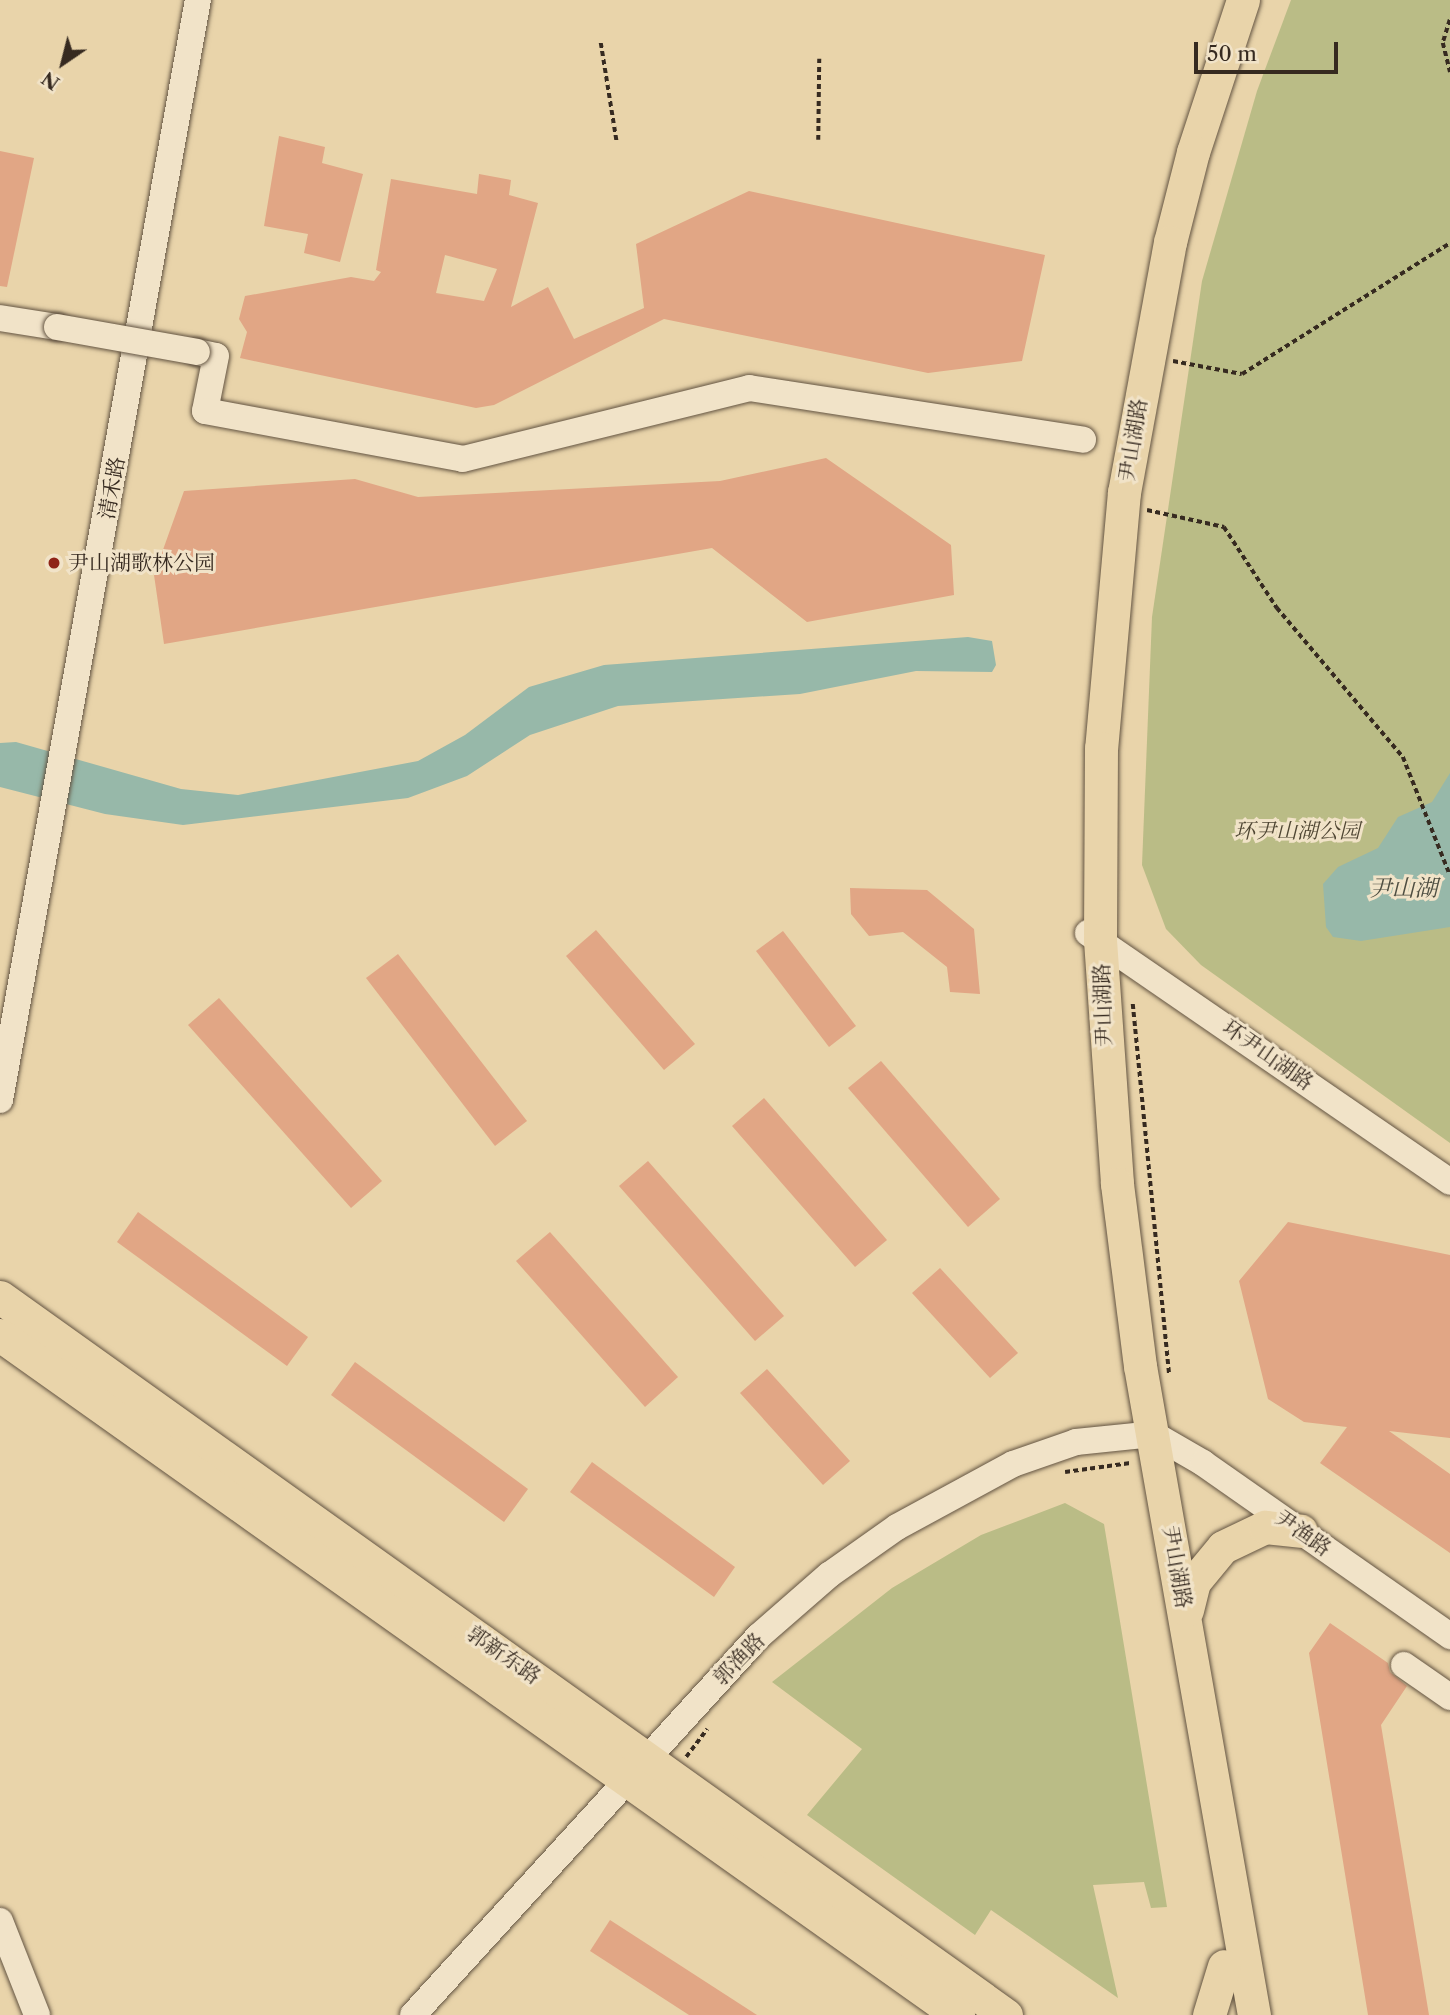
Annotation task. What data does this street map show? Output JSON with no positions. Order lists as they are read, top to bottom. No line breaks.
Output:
{"streets":{"main road":["尹山湖路","郭新东路"],"street":["清禾路","环尹山湖路","尹渔路","郭渔路"]},"crossings":[["尹山湖路","环尹山湖路"],["尹山湖路","尹渔路"],["尹山湖路","郭渔路"],["尹渔路","郭渔路"],["郭新东路","郭渔路"]],"water":["尹山湖"],"parks":["环尹山湖公园"],"places":["尹山湖歌林公园"],"scale_bar":"50 m","north":"bottom left"}
